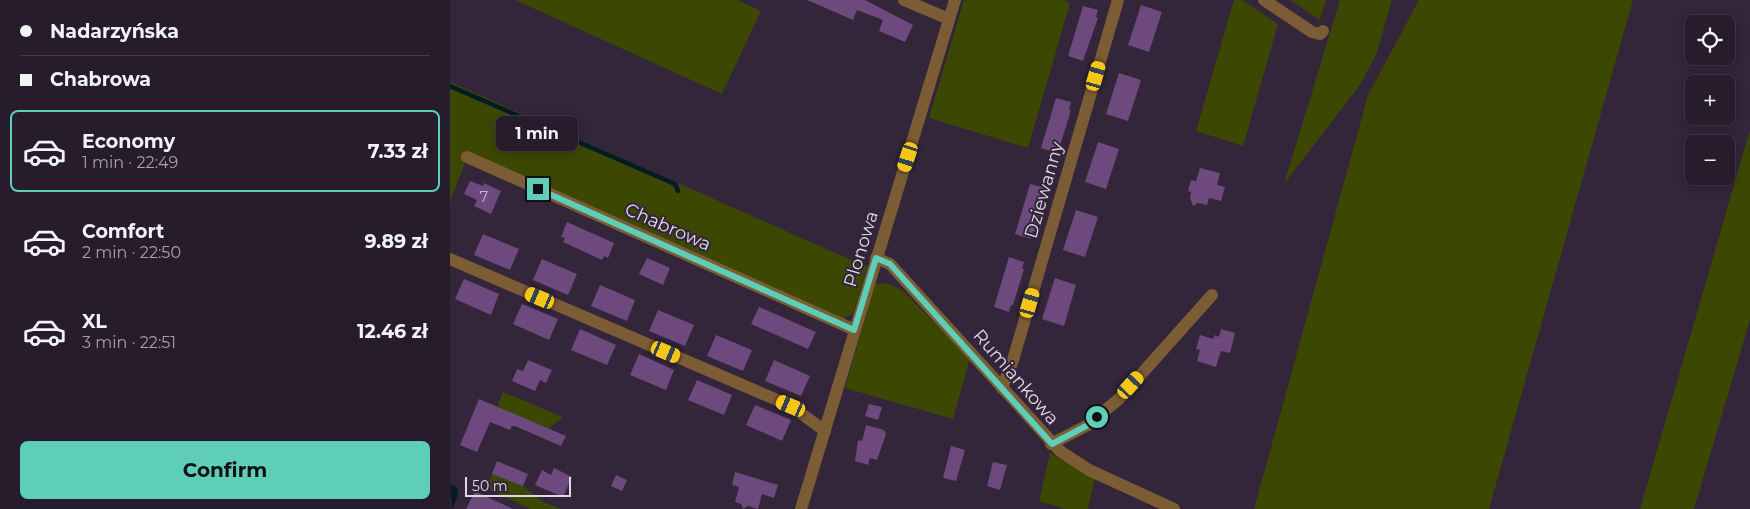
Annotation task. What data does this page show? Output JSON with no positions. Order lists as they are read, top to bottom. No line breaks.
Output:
{"streets":{"street":["Dziewanny","Chabrowa","Plonowa","Rumiankowa"]},"crossings":[["Dziewanny","Rumiankowa"],["Chabrowa","Plonowa"],["Plonowa","Rumiankowa"]],"house_numbers":["7"],"scale_bar":"50 m","page":{"banner":["Nadarzyńska","Chabrowa"],"map_buttons":["+","−"],"list":[{"name":"Economy","note":"1 min · 22:49","value":"7.33 zł"},{"name":"Comfort","note":"2 min · 22:50","value":"9.89 zł"},{"name":"XL","note":"3 min · 22:51","value":"12.46 zł"}],"bubble":"1 min","buttons":"Confirm","scale":"50 m"}}
